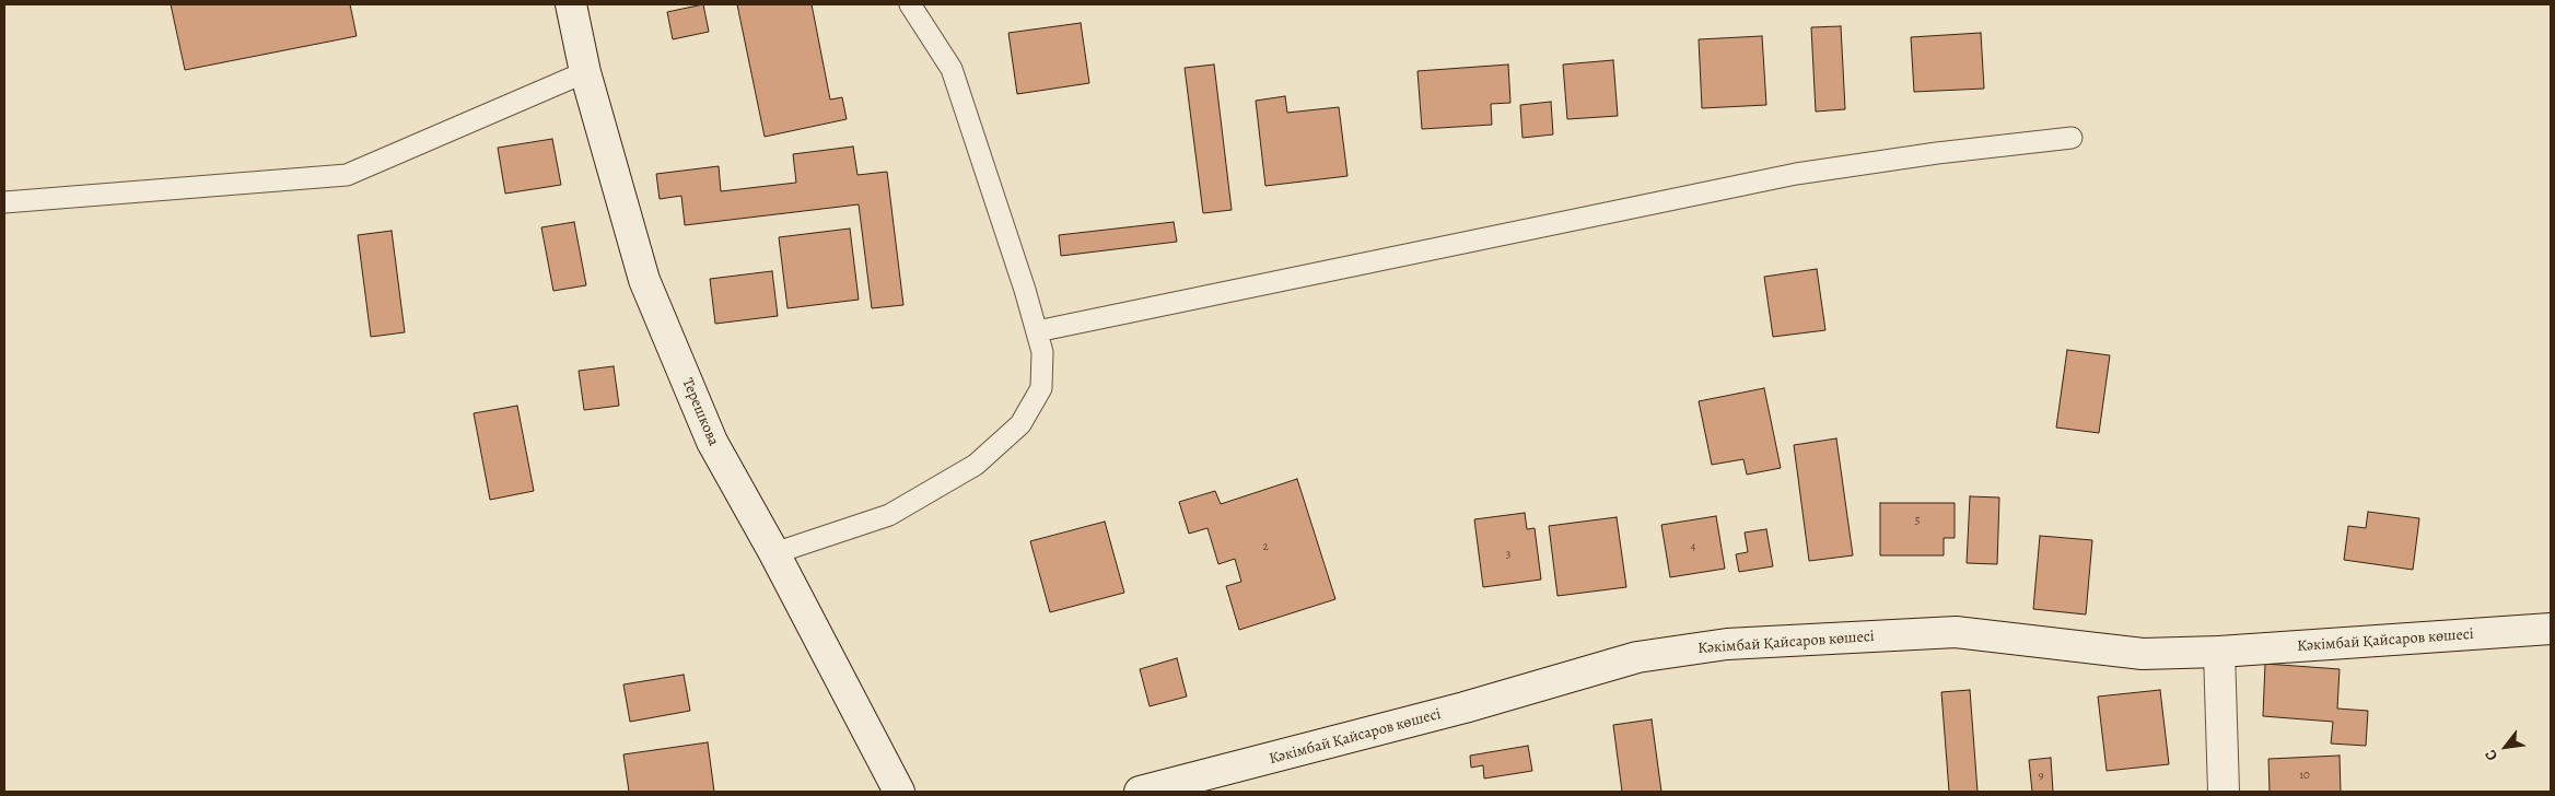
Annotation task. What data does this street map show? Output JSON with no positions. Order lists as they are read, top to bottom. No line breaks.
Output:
{"streets":{"street":["Терешкова","Кәкімбай Қайсаров көшесі"]},"house_numbers":["5","2","4","3","9","10"],"north":"bottom left"}
